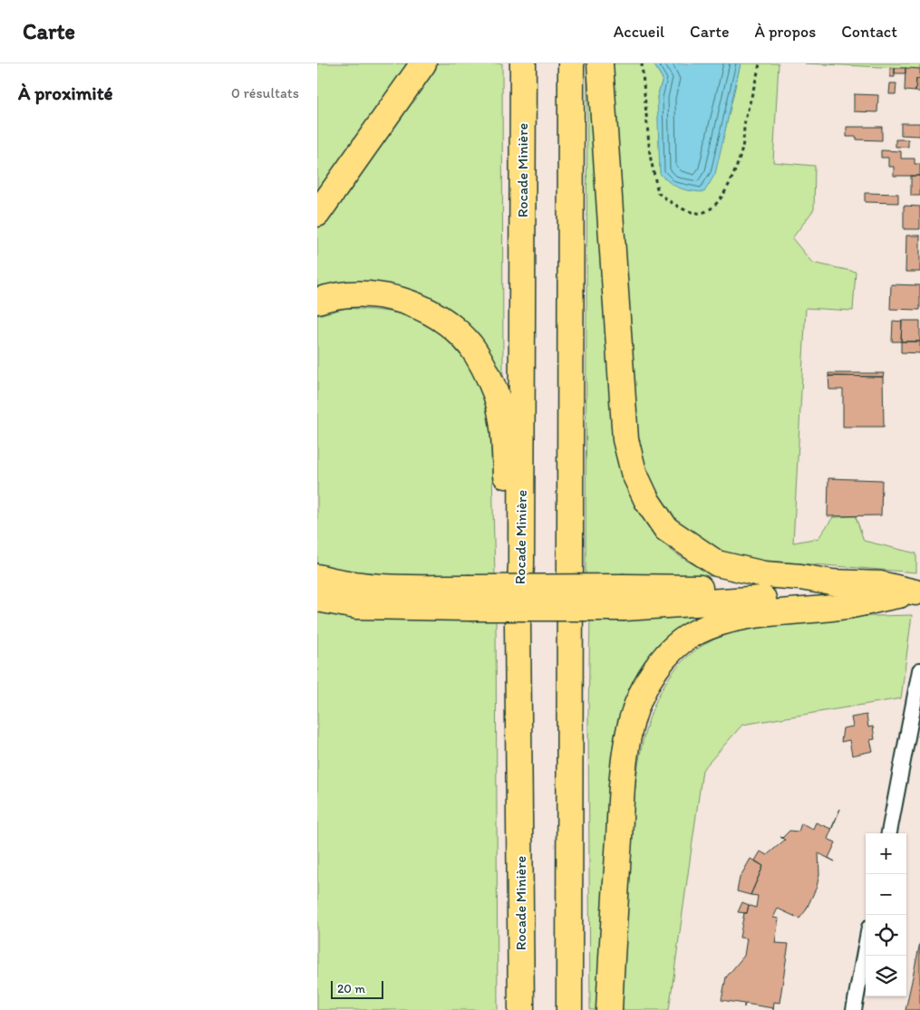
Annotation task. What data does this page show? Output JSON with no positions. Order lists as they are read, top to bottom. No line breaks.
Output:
{"streets":{"highway":["Rocade Minière"]},"scale_bar":"20 m","page":{"header":"Carte","nav":["Accueil","Carte","À propos","Contact"],"heading":["À proximité","0 résultats"],"map_buttons":["+","−"],"scale":"20 m"}}
